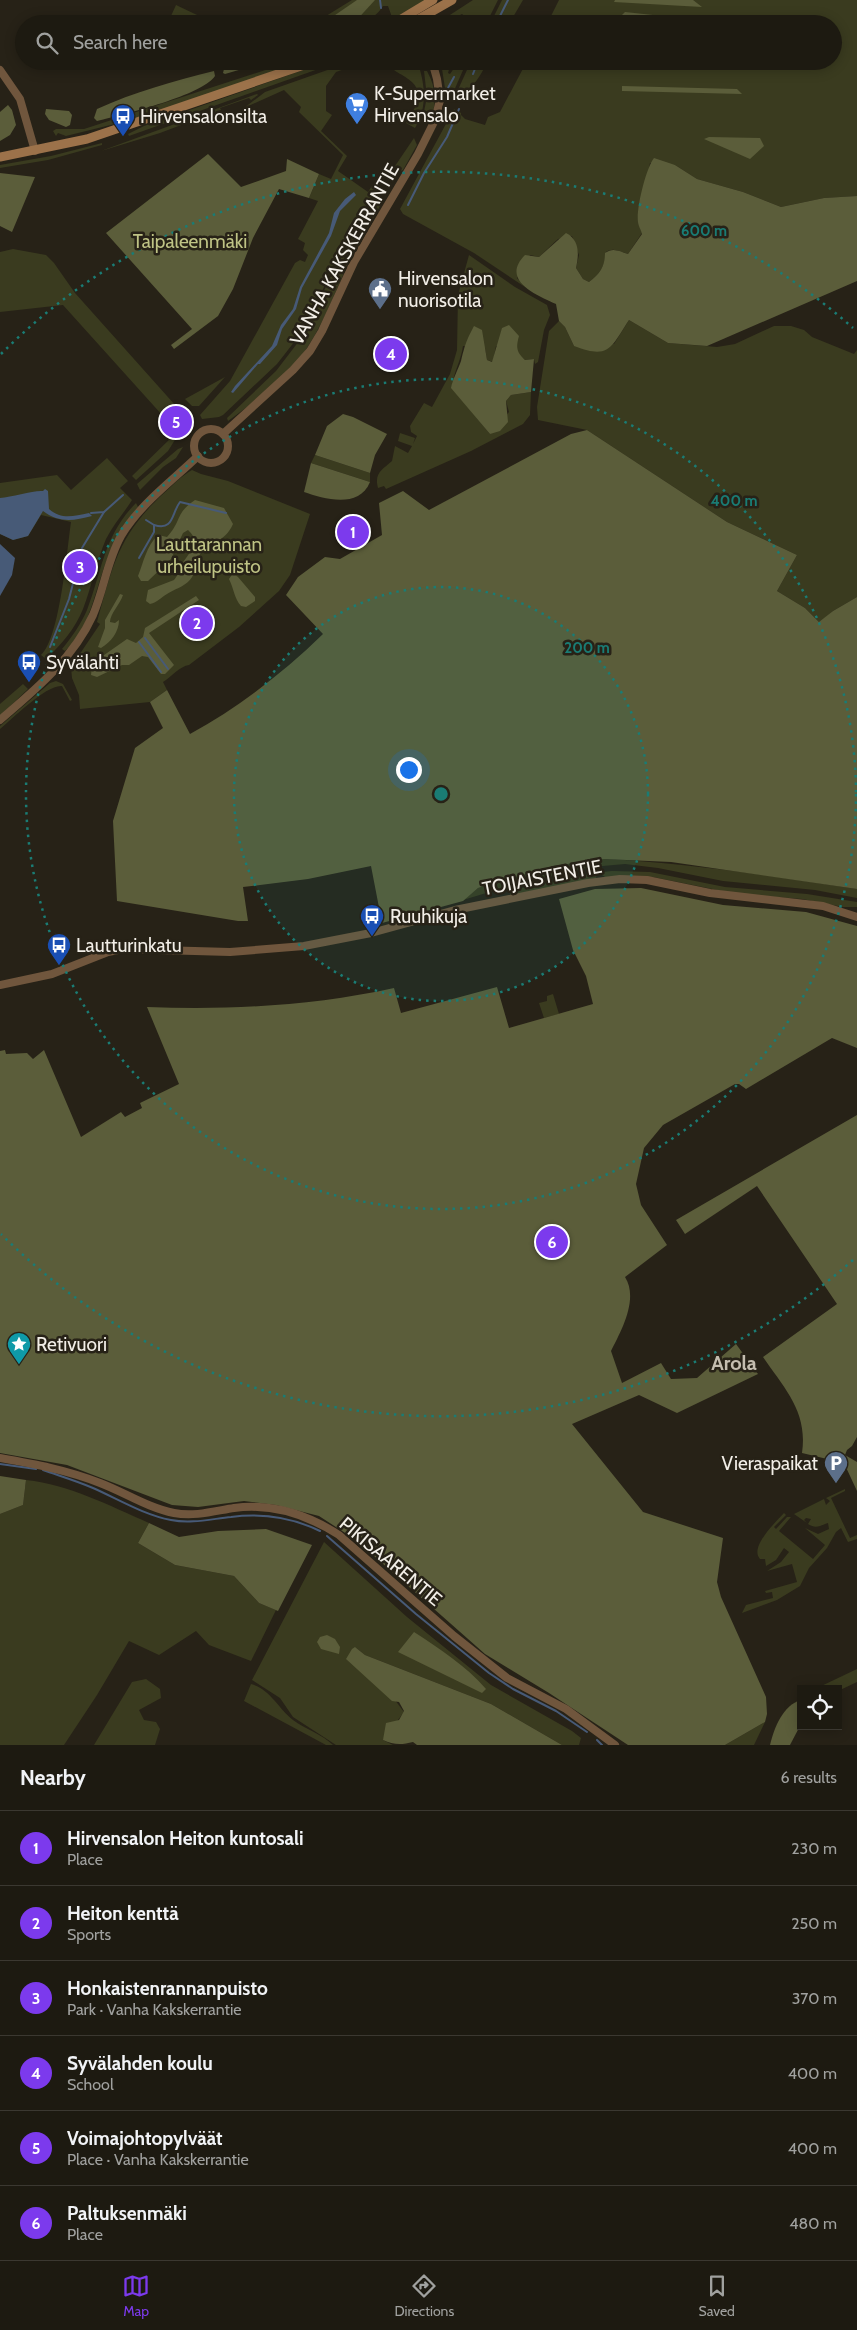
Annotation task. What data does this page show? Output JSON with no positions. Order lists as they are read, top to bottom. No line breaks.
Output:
{"streets":{"street":["VANHA KAKSKERRANTIE","TOIJAISTENTIE","PIKISAARENTIE"]},"districts":["Arola"],"parks":["Taipaleenmäki","Lauttarannan urheilupuisto"],"places":{"supermarket":["K-Supermarket Hirvensalo"],"bus stop":["Hirvensalonsilta","Syvälahti","Ruuhikuja","Lautturinkatu"],"public building":["Hirvensalon nuorisotila"],"place":["Retivuori"],"parking":["Vieraspaikat"]},"page":{"search":"Search here","pins":["4","5","1","3","2","6"],"heading":["Nearby","6 results"],"list":[{"mark":"1","name":"Hirvensalon Heiton kuntosali","note":"Place","value":"230 m"},{"mark":"2","name":"Heiton kenttä","note":"Sports","value":"250 m"},{"mark":"3","name":"Honkaistenrannanpuisto","note":"Park · Vanha Kakskerrantie","value":"370 m"},{"mark":"4","name":"Syvälahden koulu","note":"School","value":"400 m"},{"mark":"5","name":"Voimajohtopylväät","note":"Place · Vanha Kakskerrantie","value":"400 m"},{"mark":"6","name":"Paltuksenmäki","note":"Place","value":"480 m"}],"nav":["Map","Directions","Saved"]},"rings":["600 m","400 m","200 m"]}
